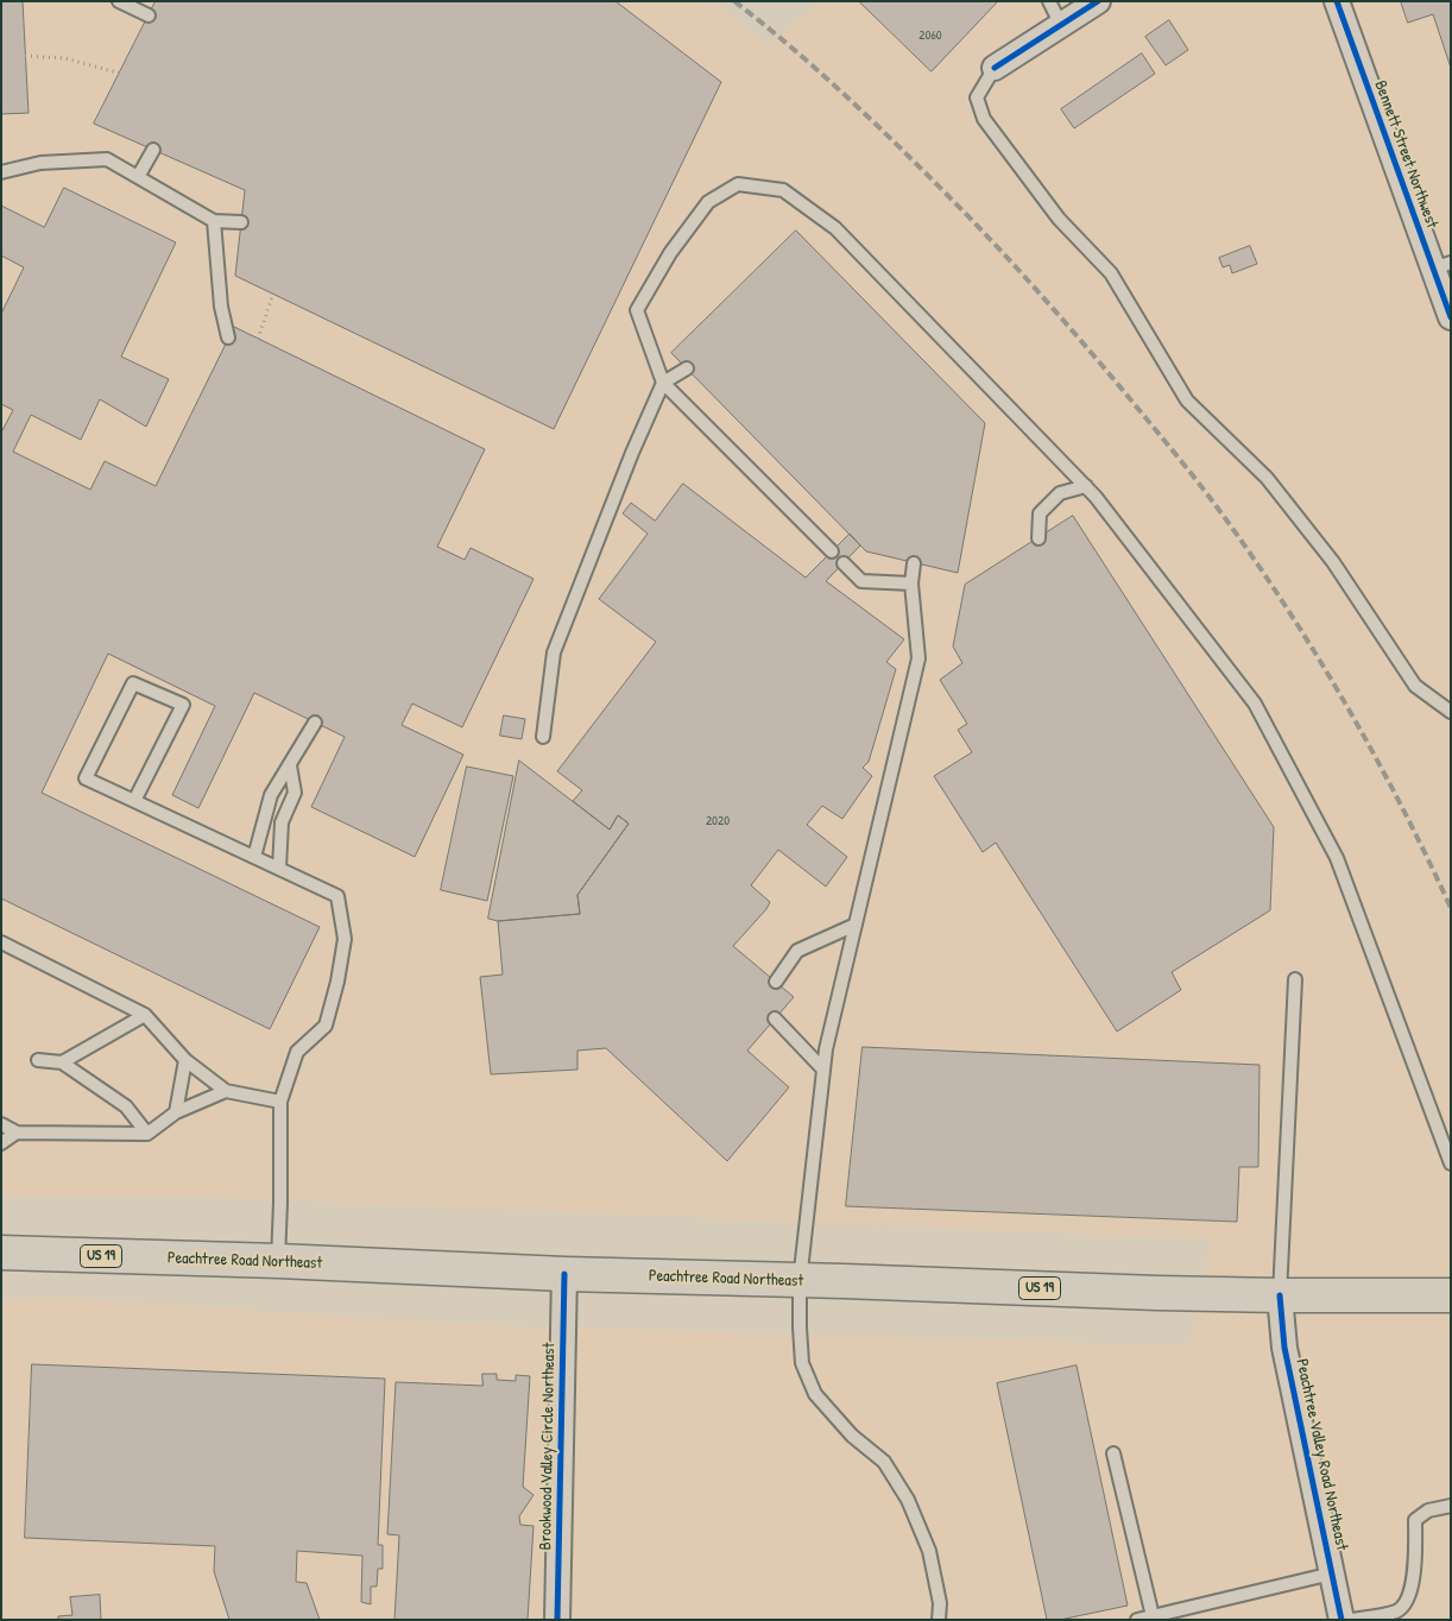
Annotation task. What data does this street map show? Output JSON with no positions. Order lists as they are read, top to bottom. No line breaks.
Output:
{"streets":{"highway":["US 19","Peachtree Road Northeast"],"street":["Bennett Street Northwest","Brookwood Valley Circle Northeast","Peachtree Valley Road Northeast"]},"crossings":[["Peachtree Road Northeast","Brookwood Valley Circle Northeast"],["Peachtree Road Northeast","Peachtree Valley Road Northeast"]],"house_numbers":["2060","2020"]}
